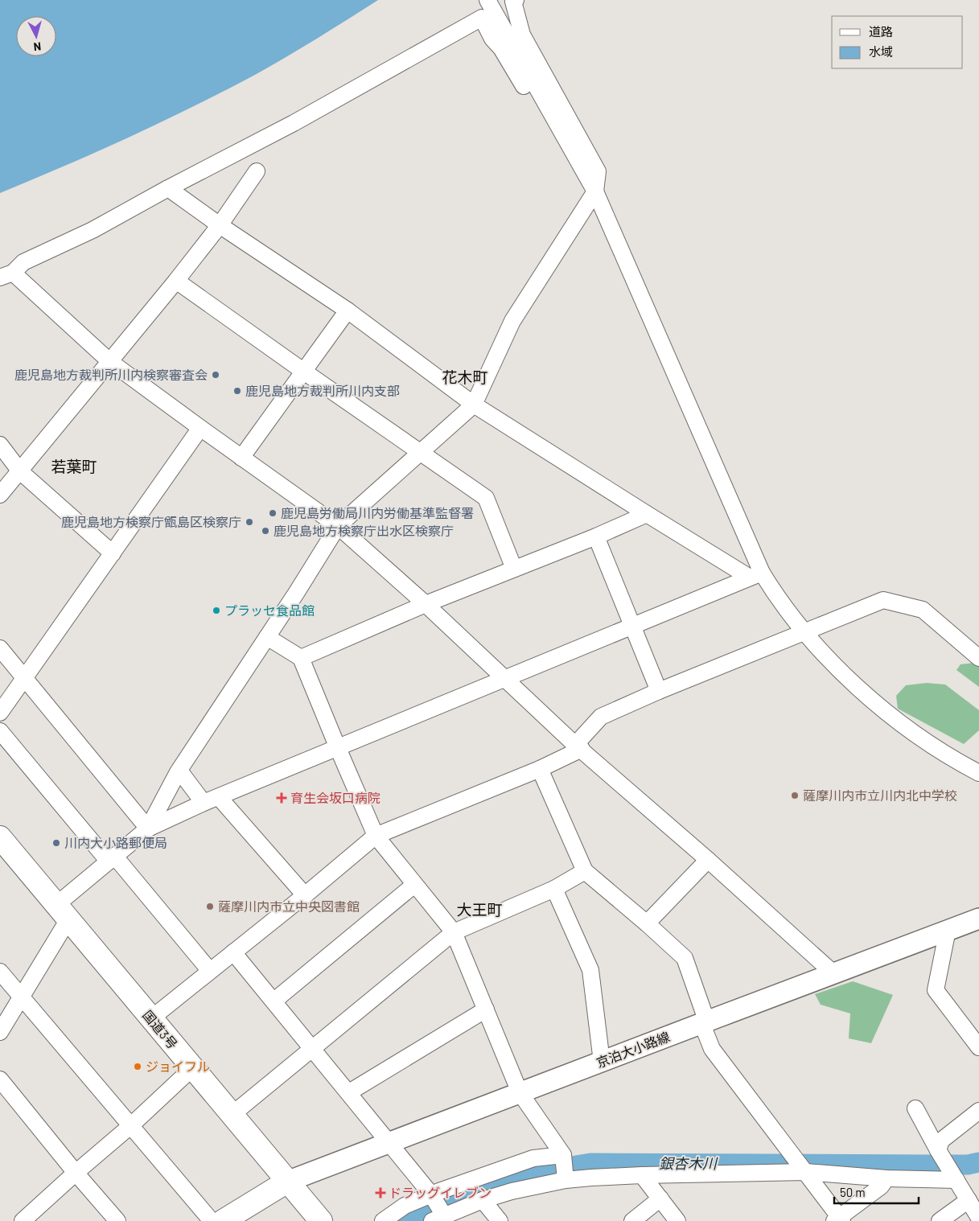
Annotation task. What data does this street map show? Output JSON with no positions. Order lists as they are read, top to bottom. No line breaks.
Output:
{"streets":{"highway":["国道3号"],"main road":["京泊大小路線"]},"crossings":[["国道3号","京泊大小路線"]],"districts":["花木町","若葉町","大王町"],"water":["銀杏木川"],"places":{"other":["鹿児島地方裁判所川内検察審査会","鹿児島地方裁判所川内支部","鹿児島労働局川内労働基準監督署","鹿児島地方検察庁甑島区検察庁","鹿児島地方検察庁出水区検察庁","プラッセ食品館","薩摩川内市立川内北中学校","川内大小路郵便局","薩摩川内市立中央図書館","ジョイフル"],"health":["育生会坂口病院","ドラッグイレブン"]},"legend":["道路","水域"],"scale_bar":"50 m","north":"bottom"}
